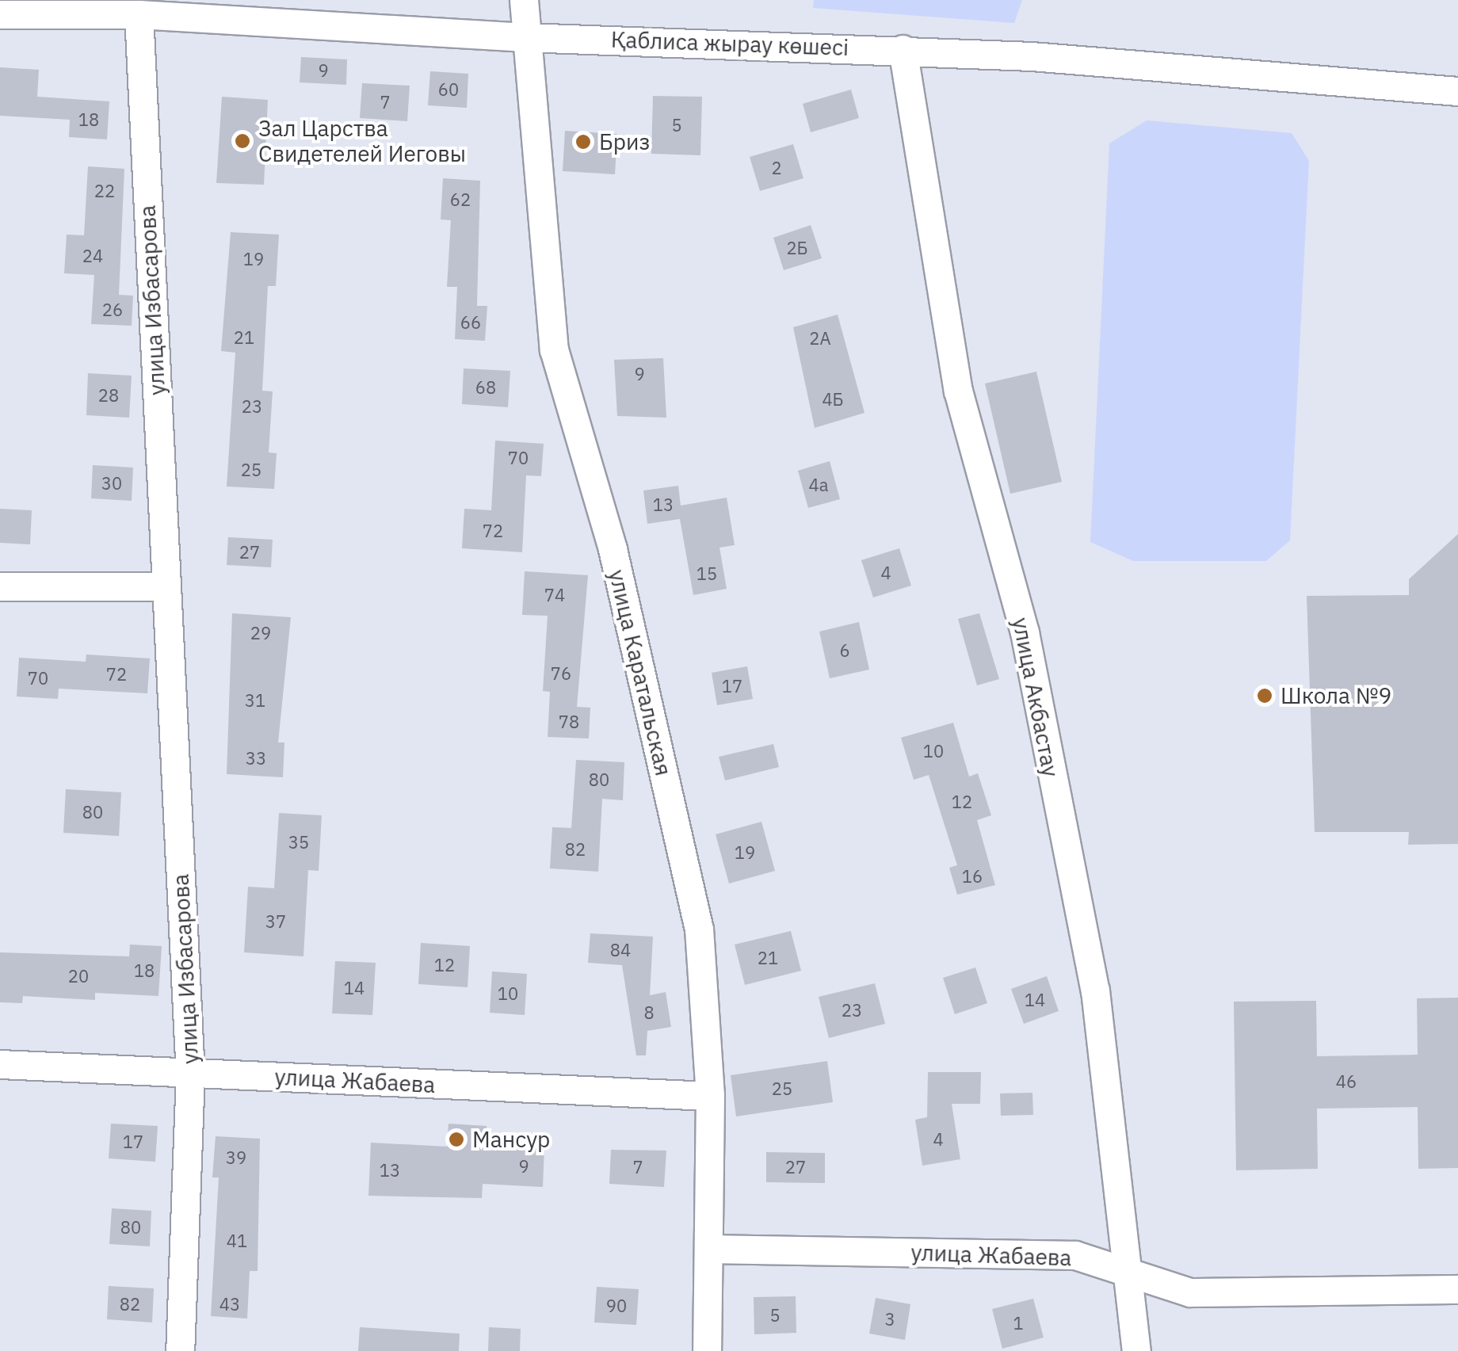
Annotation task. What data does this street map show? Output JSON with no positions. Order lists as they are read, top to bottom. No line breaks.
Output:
{"streets":{"street":["Қаблиса жырау көшесі","улица Избасарова","улица Каратальская","улица Акбастау","улица Жабаева"]},"crossings":[["Қаблиса жырау көшесі","улица Избасарова"],["Қаблиса жырау көшесі","улица Каратальская"],["Қаблиса жырау көшесі","улица Акбастау"],["улица Избасарова","улица Жабаева"],["улица Каратальская","улица Жабаева"],["улица Акбастау","улица Жабаева"]],"places":["Зал Царства Свидетелей Иеговы","Бриз","Школа №9","Мансур"],"house_numbers":["9","60","7","18","5","2","22","62","2Б","24","19","26","66","21","2А","9","68","28","4Б","23","70","25","30","4а","13","72","27","4","15","74","29","6","76","72","70","17","31","78","10","33","80","12","80","35","82","19","16","37","84","21","12","18","20","14","10","14","23","8","46","25","4","17","39","9","7","27","13","80","41","82","43","90","5","3","1"]}
